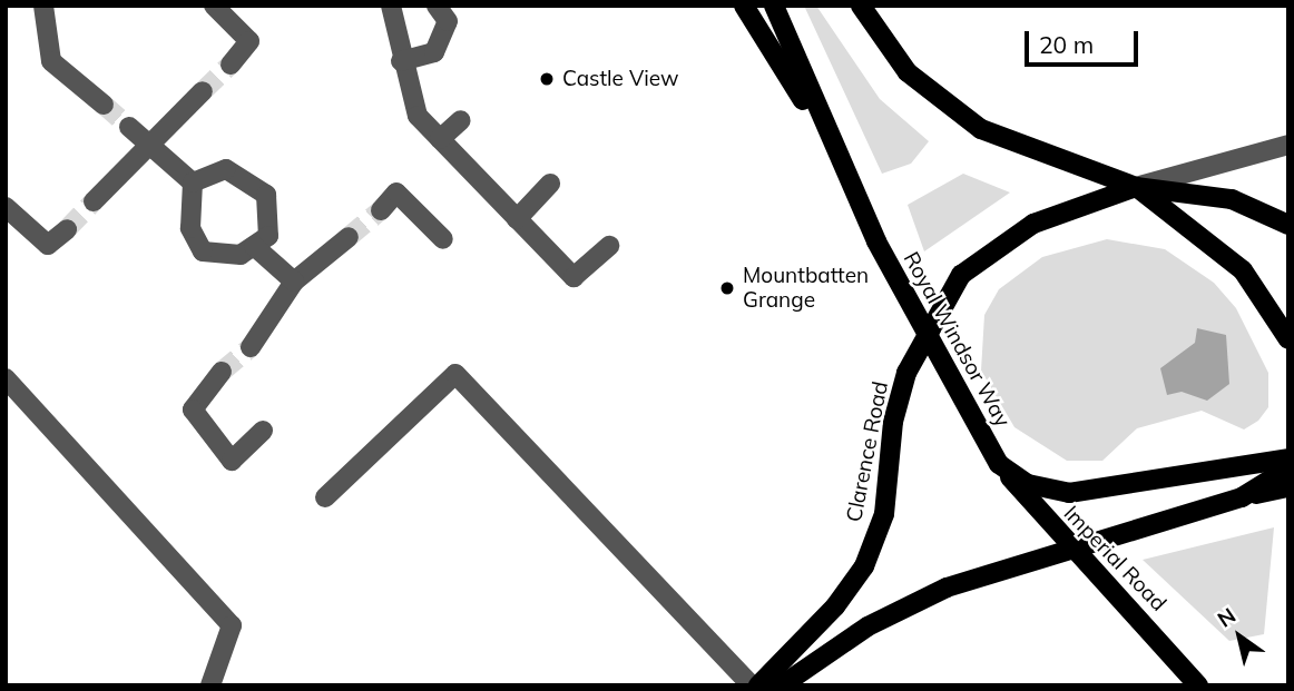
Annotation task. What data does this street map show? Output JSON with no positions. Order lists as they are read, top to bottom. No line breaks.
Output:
{"streets":{"main road":["Royal Windsor Way","Clarence Road","Imperial Road"]},"crossings":[["Royal Windsor Way","Clarence Road"],["Royal Windsor Way","Imperial Road"]],"places":["Castle View","Mountbatten Grange"],"scale_bar":"20 m","north":"top left"}
